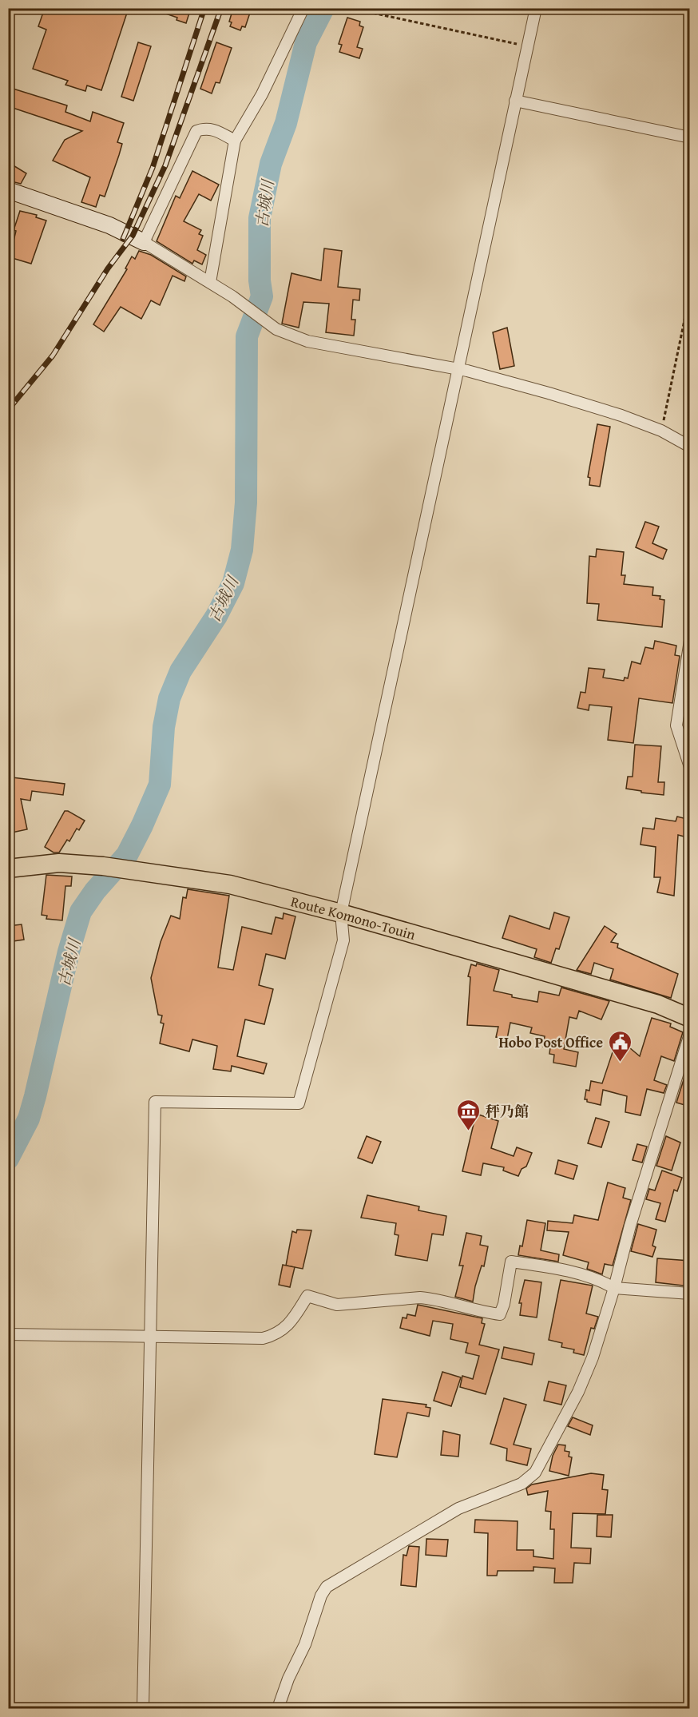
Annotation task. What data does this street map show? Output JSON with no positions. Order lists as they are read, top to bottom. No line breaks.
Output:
{"streets":{"main road":["Route Komono-Touin"]},"water":["古城川"],"places":{"public building":["Hobo Post Office"],"museum":["秤乃館"]}}
